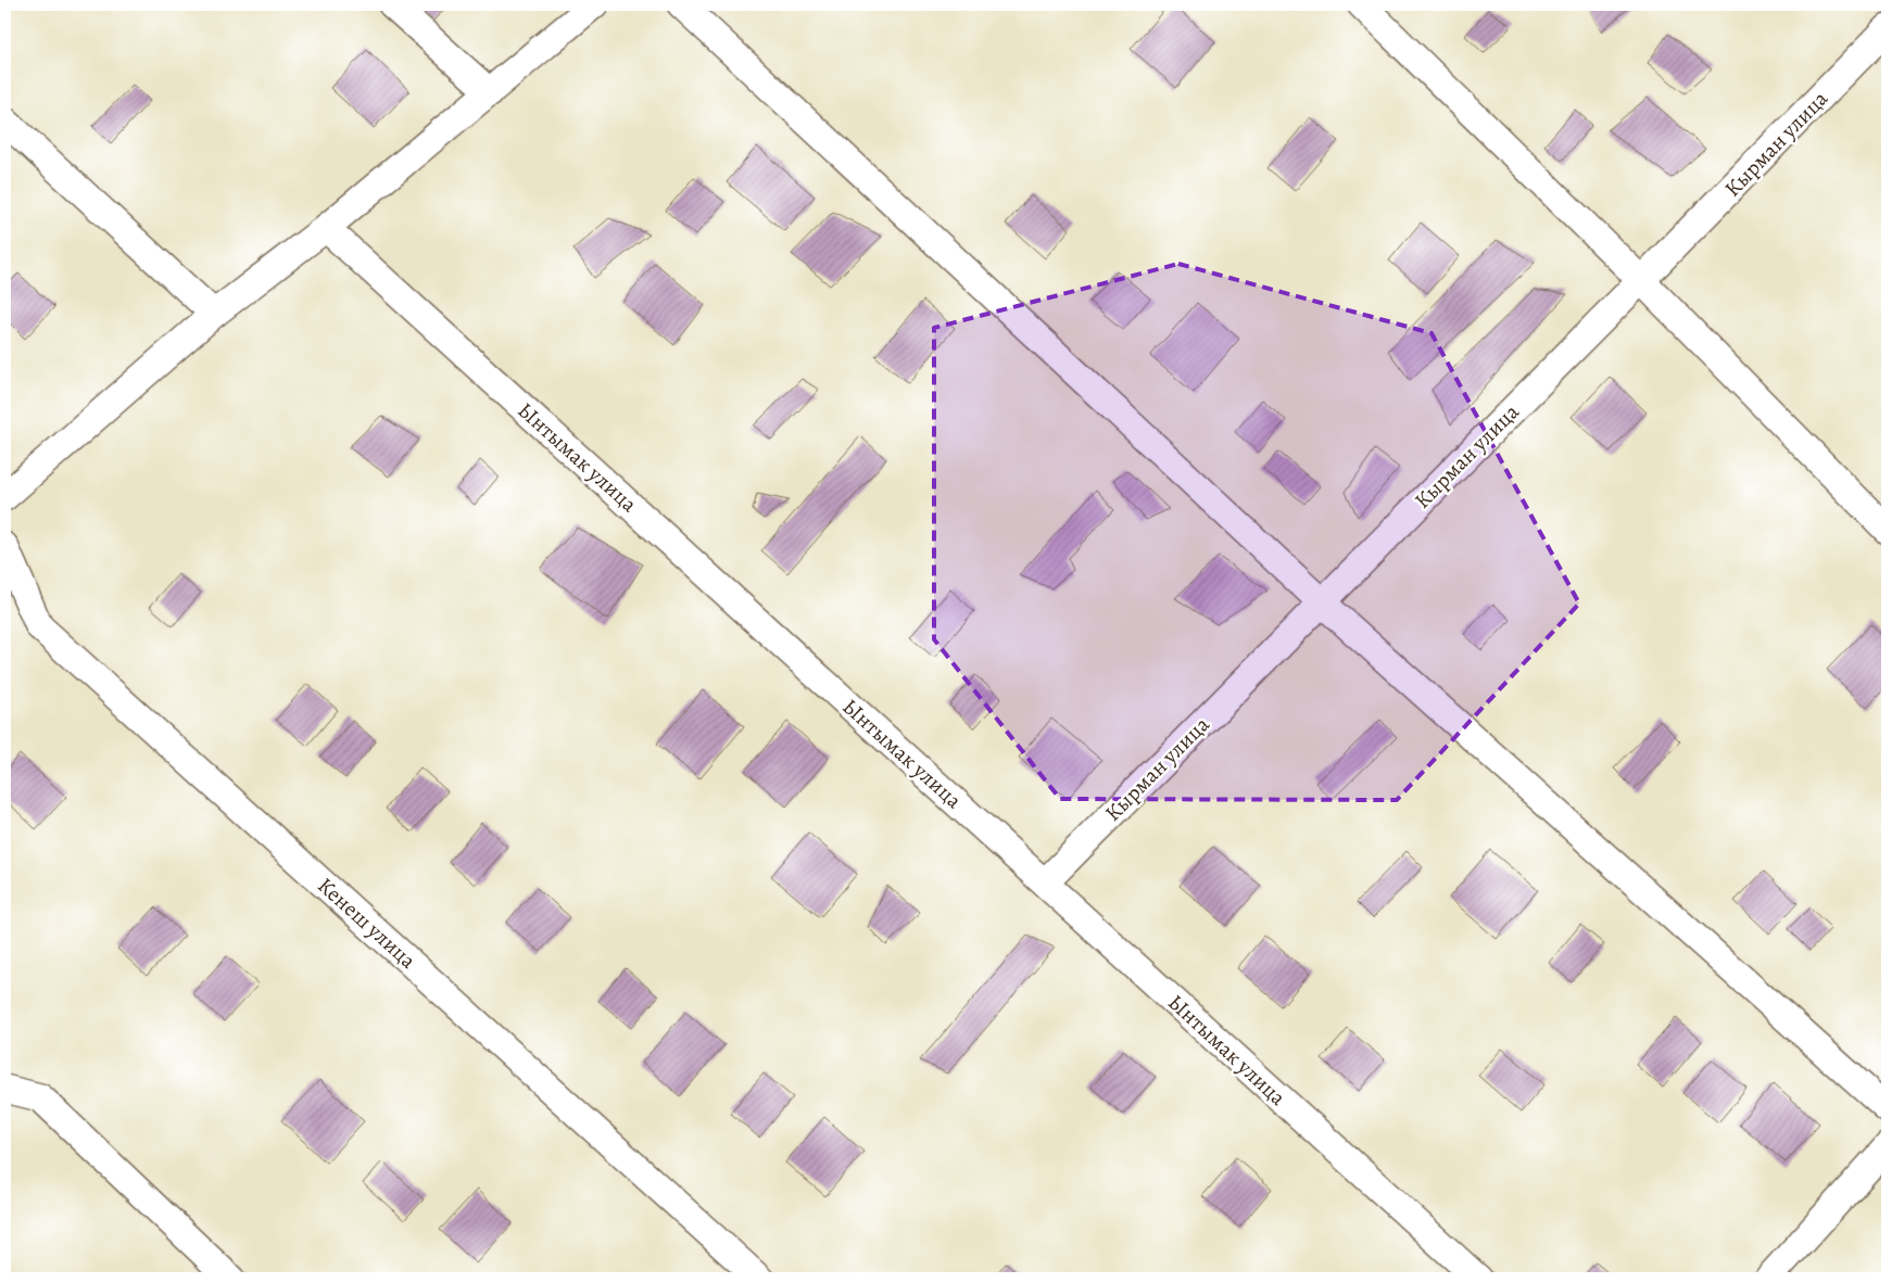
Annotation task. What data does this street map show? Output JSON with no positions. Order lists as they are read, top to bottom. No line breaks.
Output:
{"streets":{"street":["Кырман улица","Ынтымак улица","Кенеш улица"]},"crossings":[["Кырман улица","Ынтымак улица"]]}
